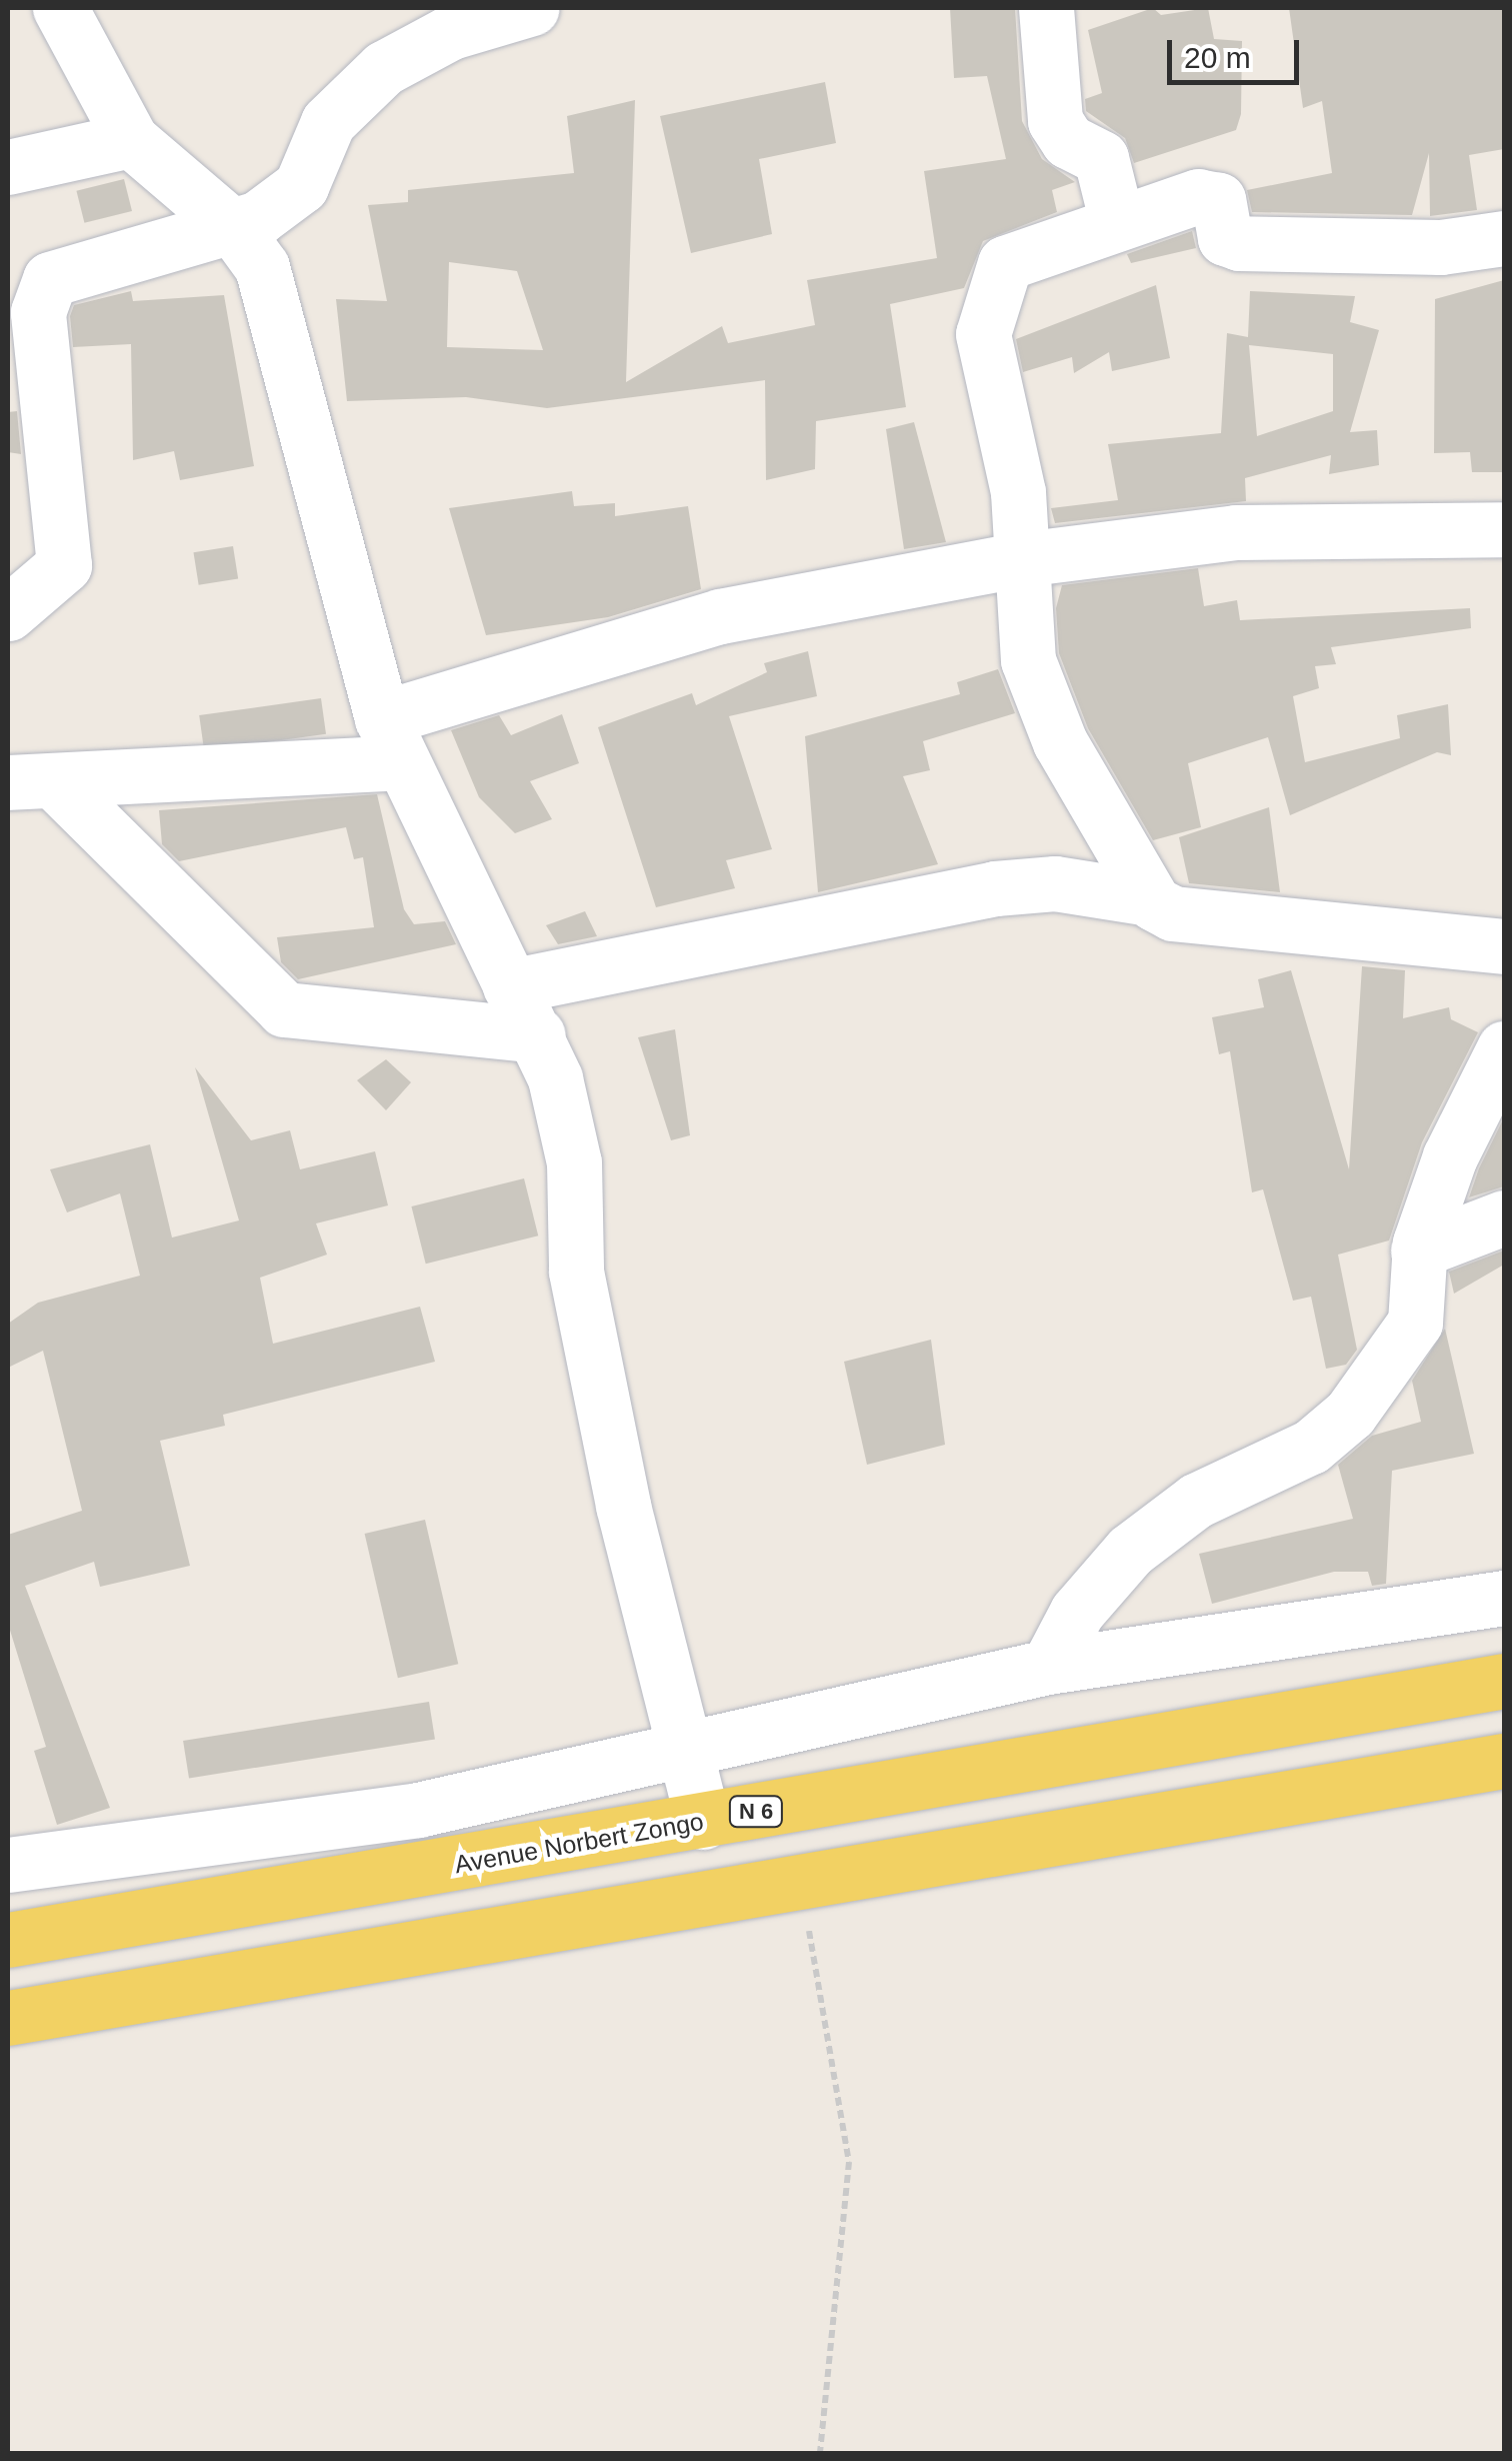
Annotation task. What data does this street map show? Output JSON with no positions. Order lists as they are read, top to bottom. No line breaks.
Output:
{"streets":{"main road":["N 6","Avenue Norbert Zongo"]},"scale_bar":"20 m"}
